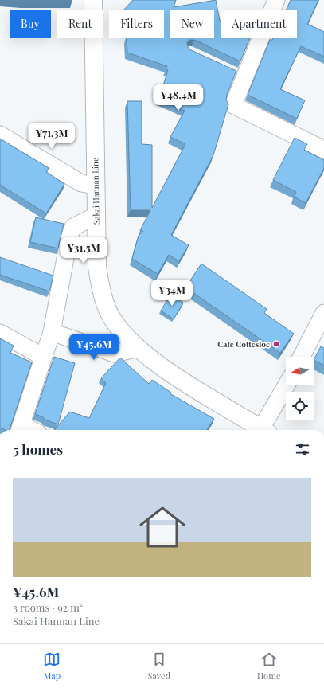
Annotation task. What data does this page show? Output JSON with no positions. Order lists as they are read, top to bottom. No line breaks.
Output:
{"streets":{"main road":["Sakai Hannan Line"]},"places":["Cafe Cottesloe"],"north":"left","page":{"chip":["Buy","Rent","Filters","New","Apartment"],"price":["¥48.4M","¥71.3M","¥31.5M","¥34M","¥45.6M"],"heading":"5 homes","list":[{"name":"¥45.6M","note":"3 rooms · 92 m² · Sakai Hannan Line"}],"tabs":["Map","Saved","Home"]}}
